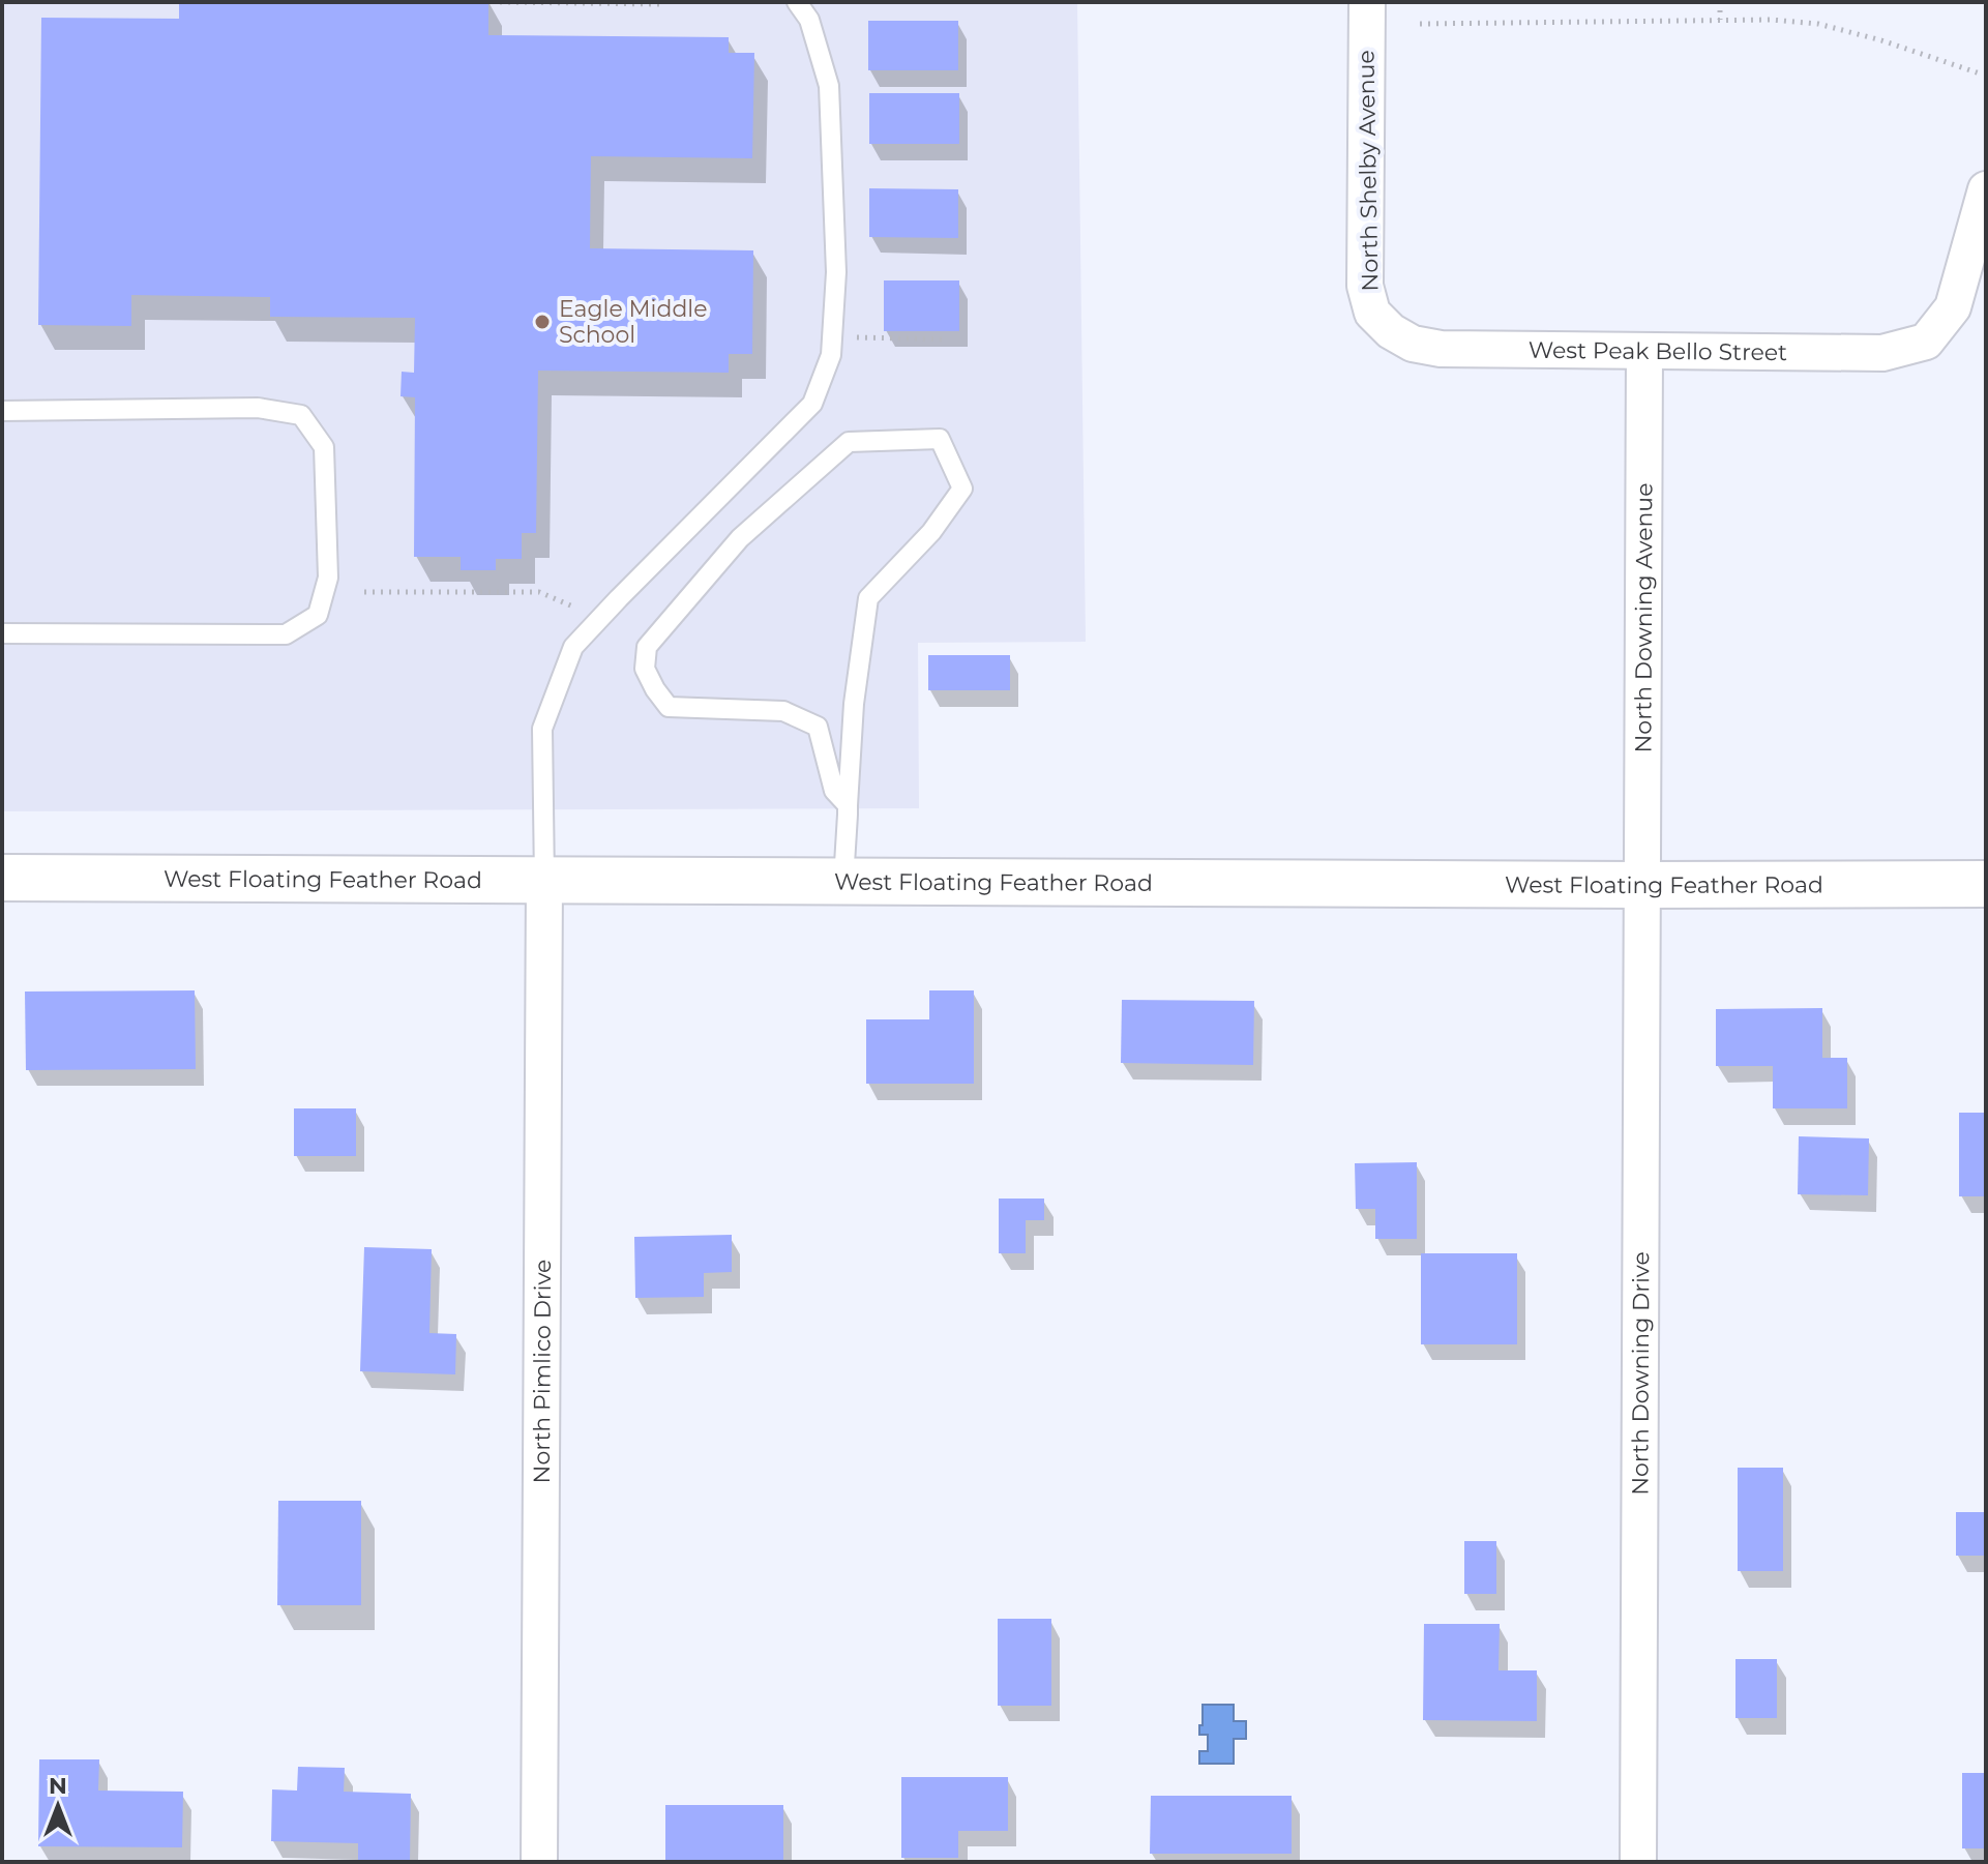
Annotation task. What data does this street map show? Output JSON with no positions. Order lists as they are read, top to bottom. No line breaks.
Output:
{"streets":{"main road":["West Floating Feather Road"],"street":["North Shelby Avenue","West Peak Bello Street","North Downing Avenue","North Pimlico Drive","North Downing Drive"]},"crossings":[["North Shelby Avenue","West Peak Bello Street"],["West Peak Bello Street","North Downing Avenue"],["North Downing Avenue","West Floating Feather Road"],["North Downing Avenue","North Downing Drive"],["West Floating Feather Road","North Pimlico Drive"],["West Floating Feather Road","North Downing Drive"]],"places":["Eagle Middle School"],"north":"top"}
